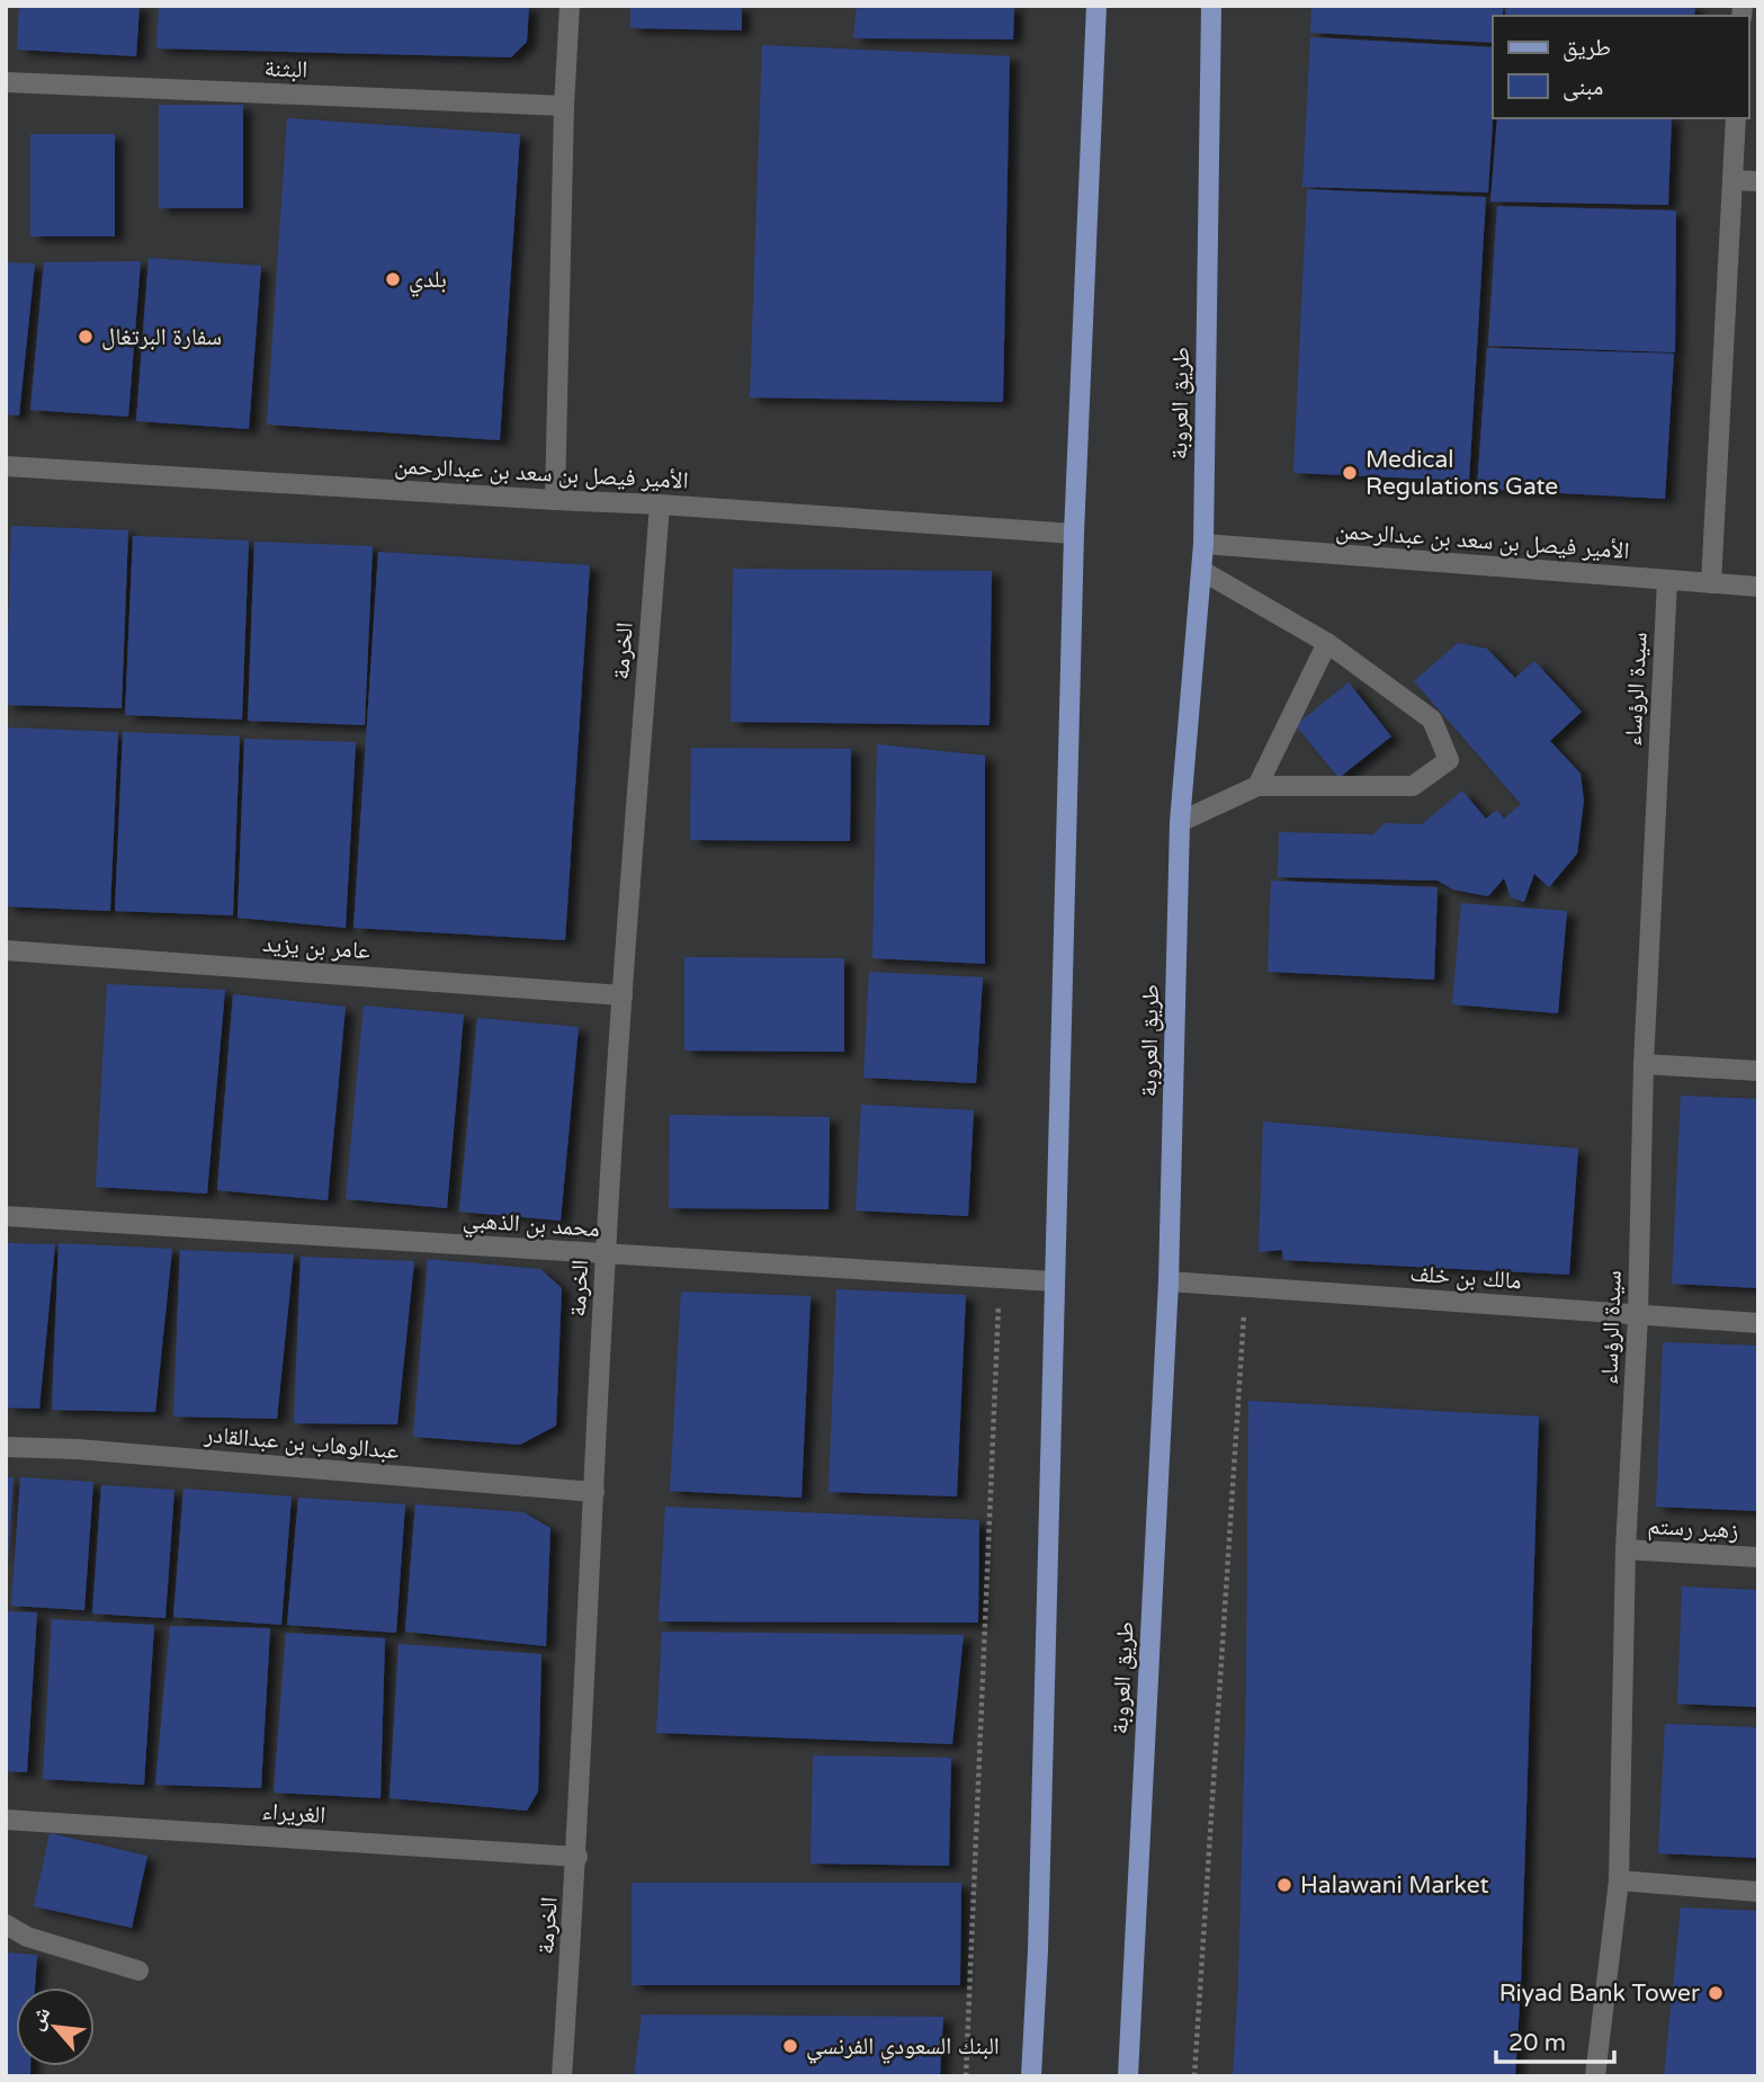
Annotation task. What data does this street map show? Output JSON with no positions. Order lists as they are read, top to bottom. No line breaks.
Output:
{"streets":{"main road":["طريق العروبة"],"street":["البثنة","الأمير فيصل بن سعد بن عبدالرحمن","الخرمة","سيدة الرؤساء","عامر بن يزيد","محمد بن الذهبي","مالك بن خلف","عبدالوهاب بن عبدالقادر","زهير رستم","الغريراء"]},"crossings":[["طريق العروبة","الأمير فيصل بن سعد بن عبدالرحمن"],["طريق العروبة","مالك بن خلف"],["الأمير فيصل بن سعد بن عبدالرحمن","الخرمة"],["الأمير فيصل بن سعد بن عبدالرحمن","سيدة الرؤساء"],["الخرمة","عامر بن يزيد"],["الخرمة","محمد بن الذهبي"],["الخرمة","عبدالوهاب بن عبدالقادر"],["الخرمة","الغريراء"],["سيدة الرؤساء","مالك بن خلف"],["سيدة الرؤساء","زهير رستم"]],"places":["بلدي","سفارة البرتغال","Medical Regulations Gate","Halawani Market","Riyad Bank Tower","البنك السعودي الفرنسي"],"legend":["طريق","مبنى"],"scale_bar":"20 m","north":"top left"}
